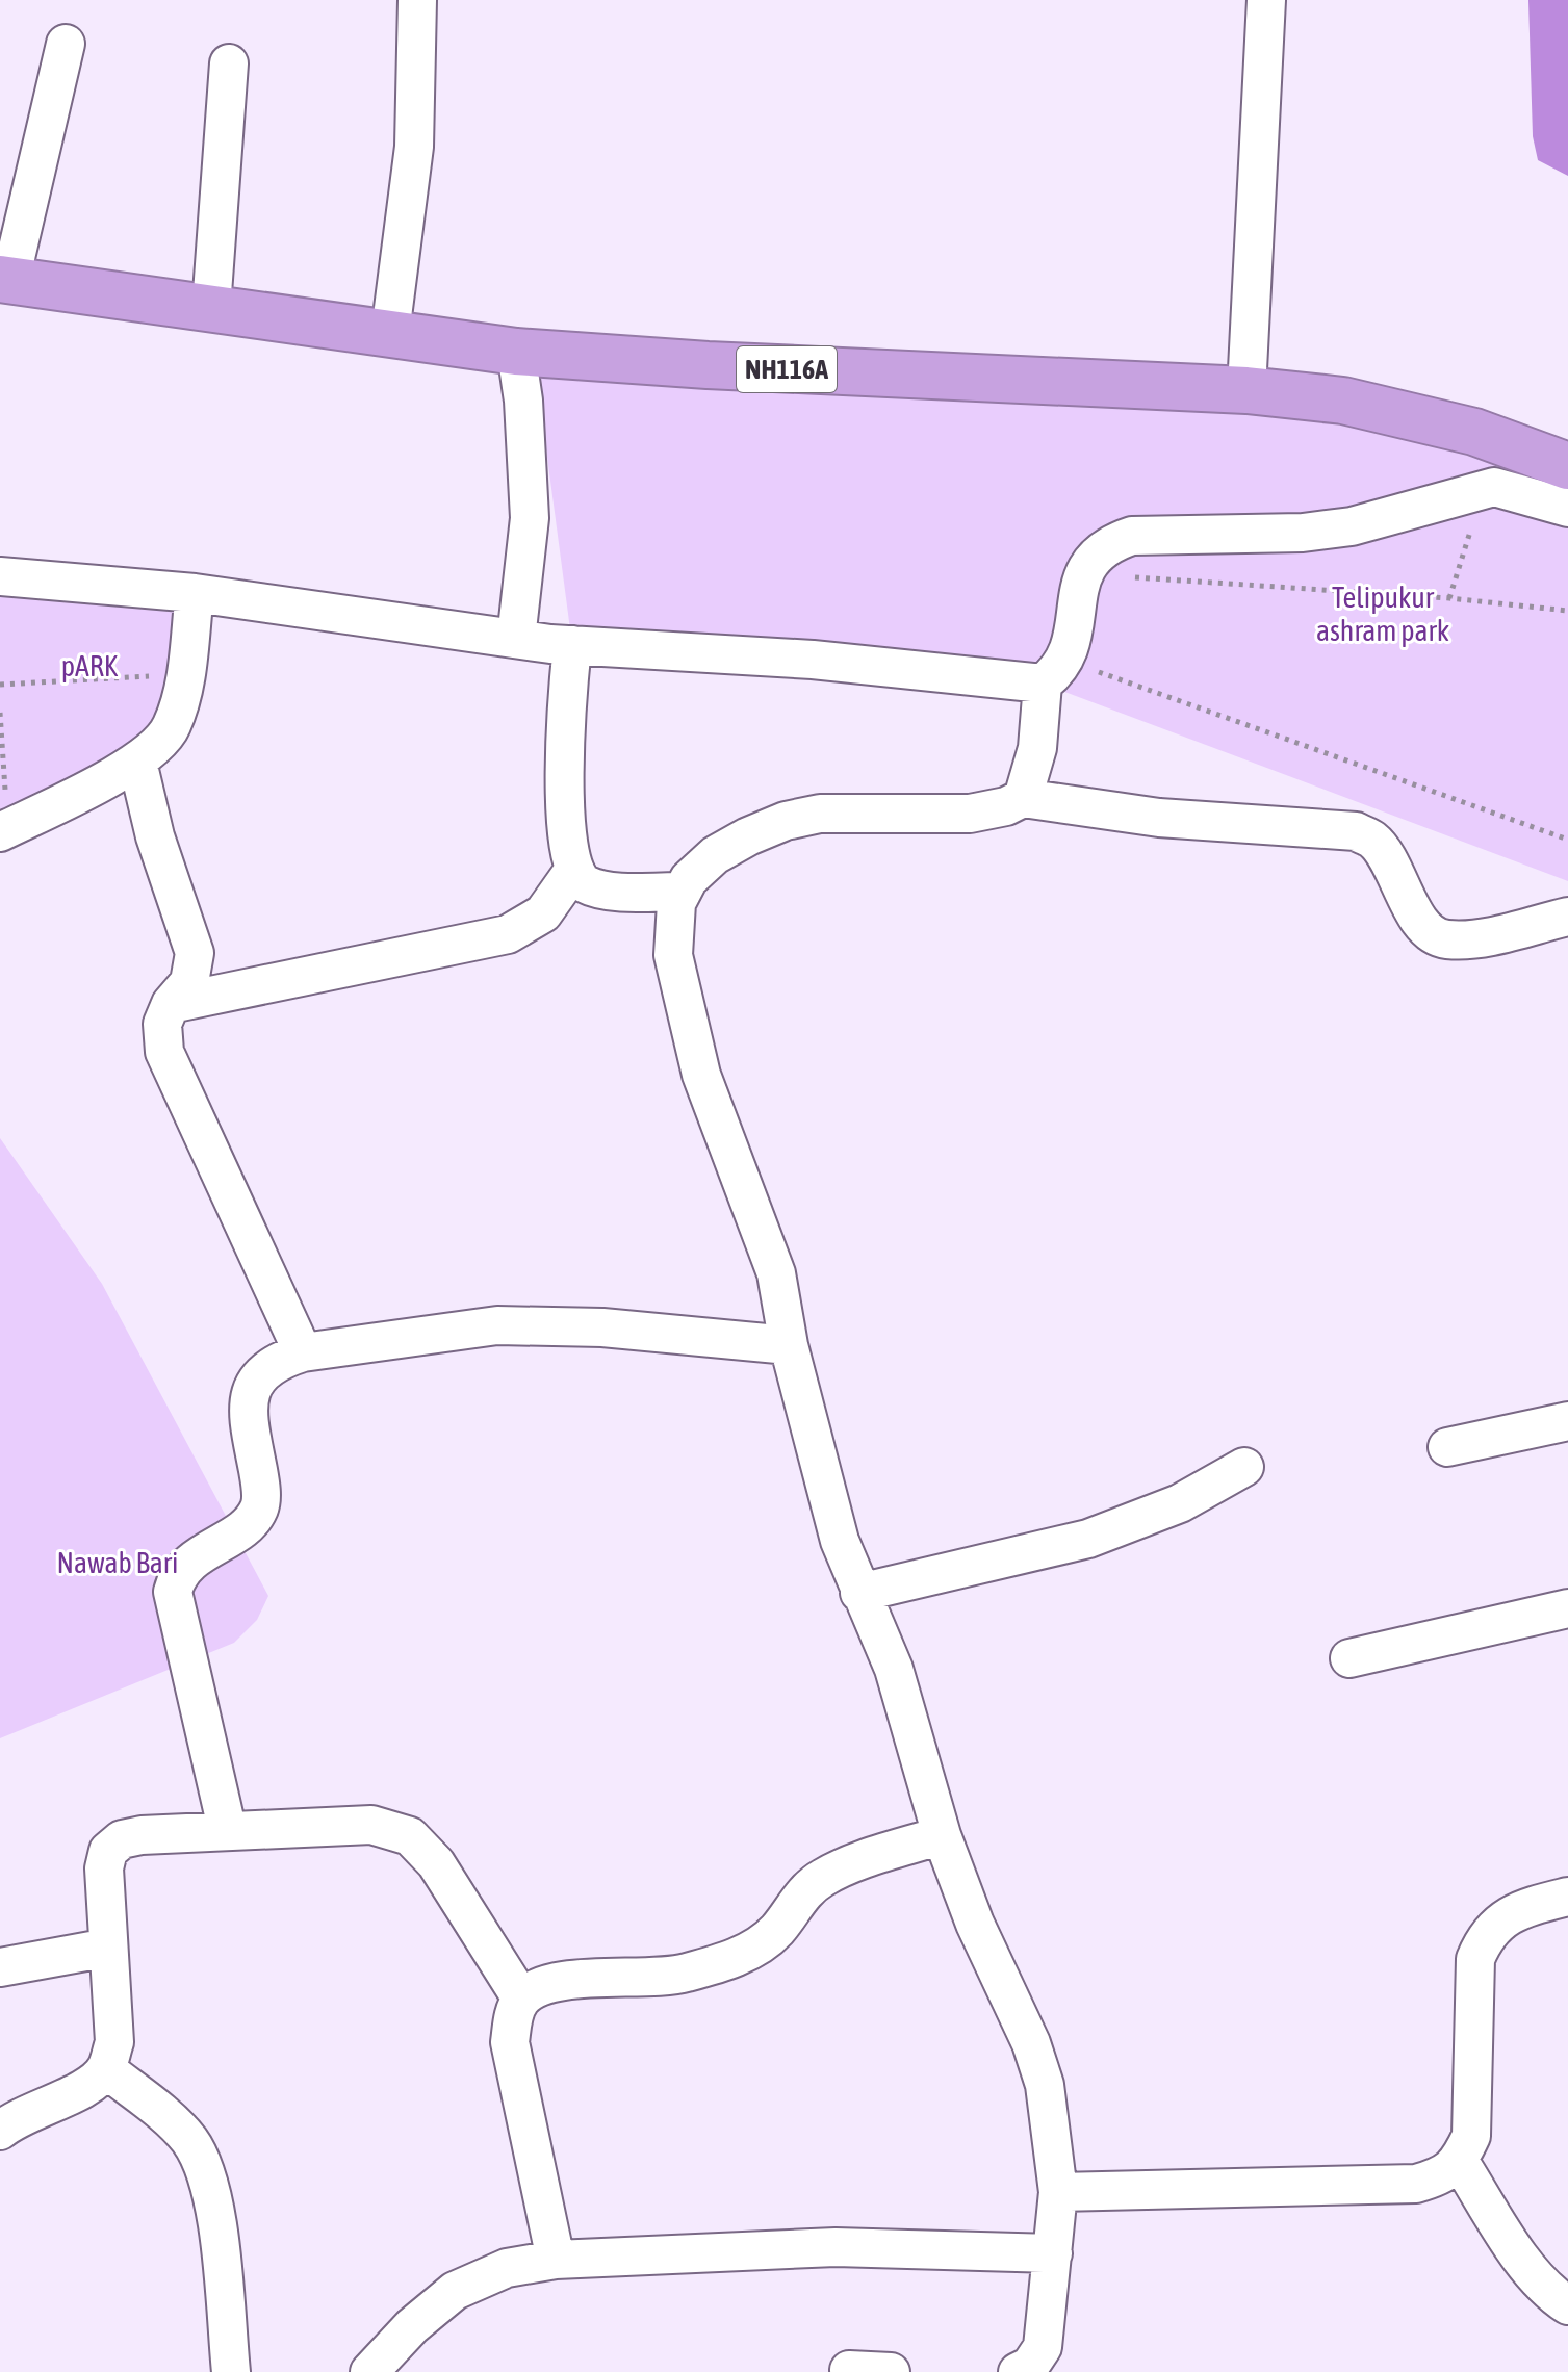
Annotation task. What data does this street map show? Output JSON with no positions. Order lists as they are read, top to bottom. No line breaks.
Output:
{"streets":{"highway":["NH116A"]},"parks":["Telipukur ashram park","pARK","Nawab Bari"]}
